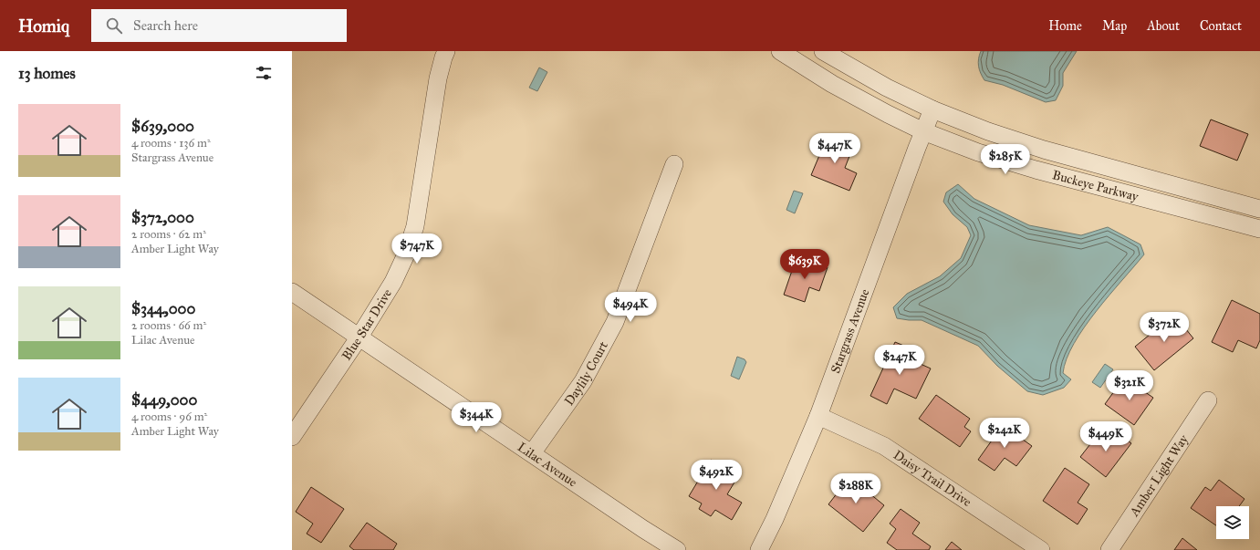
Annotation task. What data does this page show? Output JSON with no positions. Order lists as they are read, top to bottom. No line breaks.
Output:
{"streets":{"street":["Buckeye Parkway","Blue Star Drive","Stargrass Avenue","Daylily Court","Lilac Avenue","Amber Light Way","Daisy Trail Drive"]},"crossings":[["Buckeye Parkway","Stargrass Avenue"],["Blue Star Drive","Lilac Avenue"],["Stargrass Avenue","Daisy Trail Drive"],["Daylily Court","Lilac Avenue"]],"page":{"header":"Homiq","search":"Search here","nav":["Home","Map","About","Contact"],"heading":"13 homes","list":[{"name":"$639,000","note":"4 rooms · 136 m² · Stargrass Avenue"},{"name":"$372,000","note":"2 rooms · 62 m² · Amber Light Way"},{"name":"$344,000","note":"2 rooms · 66 m² · Lilac Avenue"},{"name":"$449,000","note":"4 rooms · 96 m² · Amber Light Way"}],"price":["$447K","$285K","$747K","$639K","$494K","$372K","$247K","$321K","$344K","$242K","$449K","$492K","$288K"]}}
